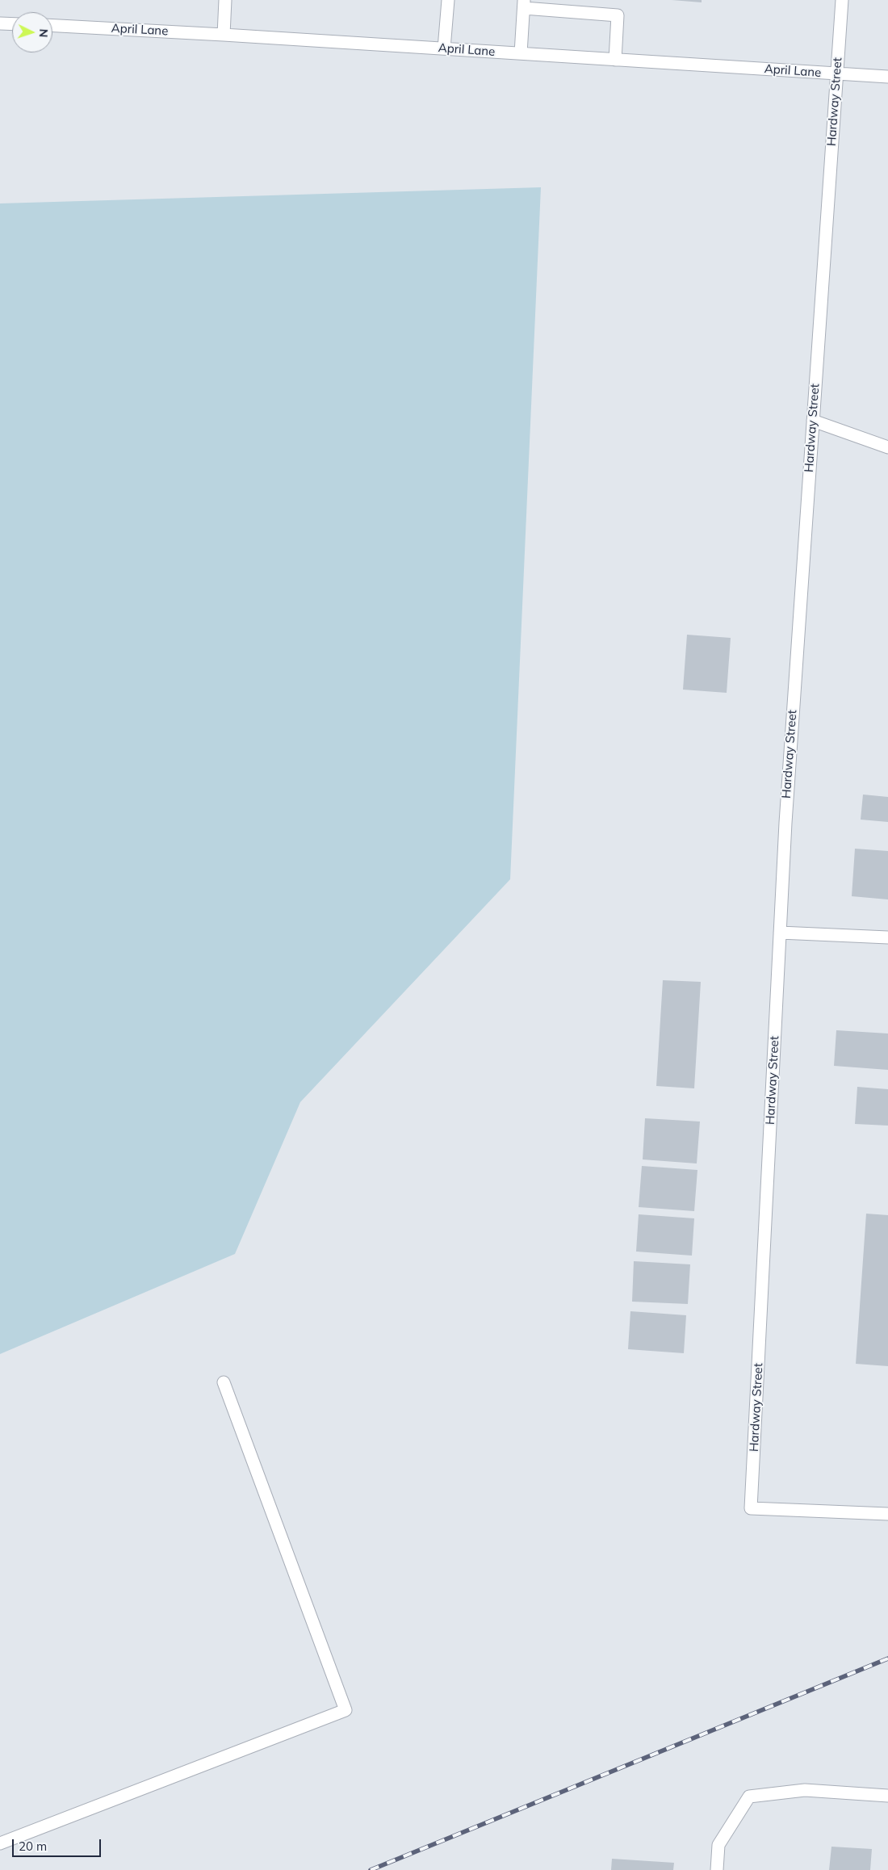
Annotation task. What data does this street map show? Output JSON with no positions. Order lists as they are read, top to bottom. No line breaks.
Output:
{"streets":{"street":["April Lane","Hardway Street"]},"crossings":[["April Lane","Hardway Street"]],"scale_bar":"20 m","north":"right"}
